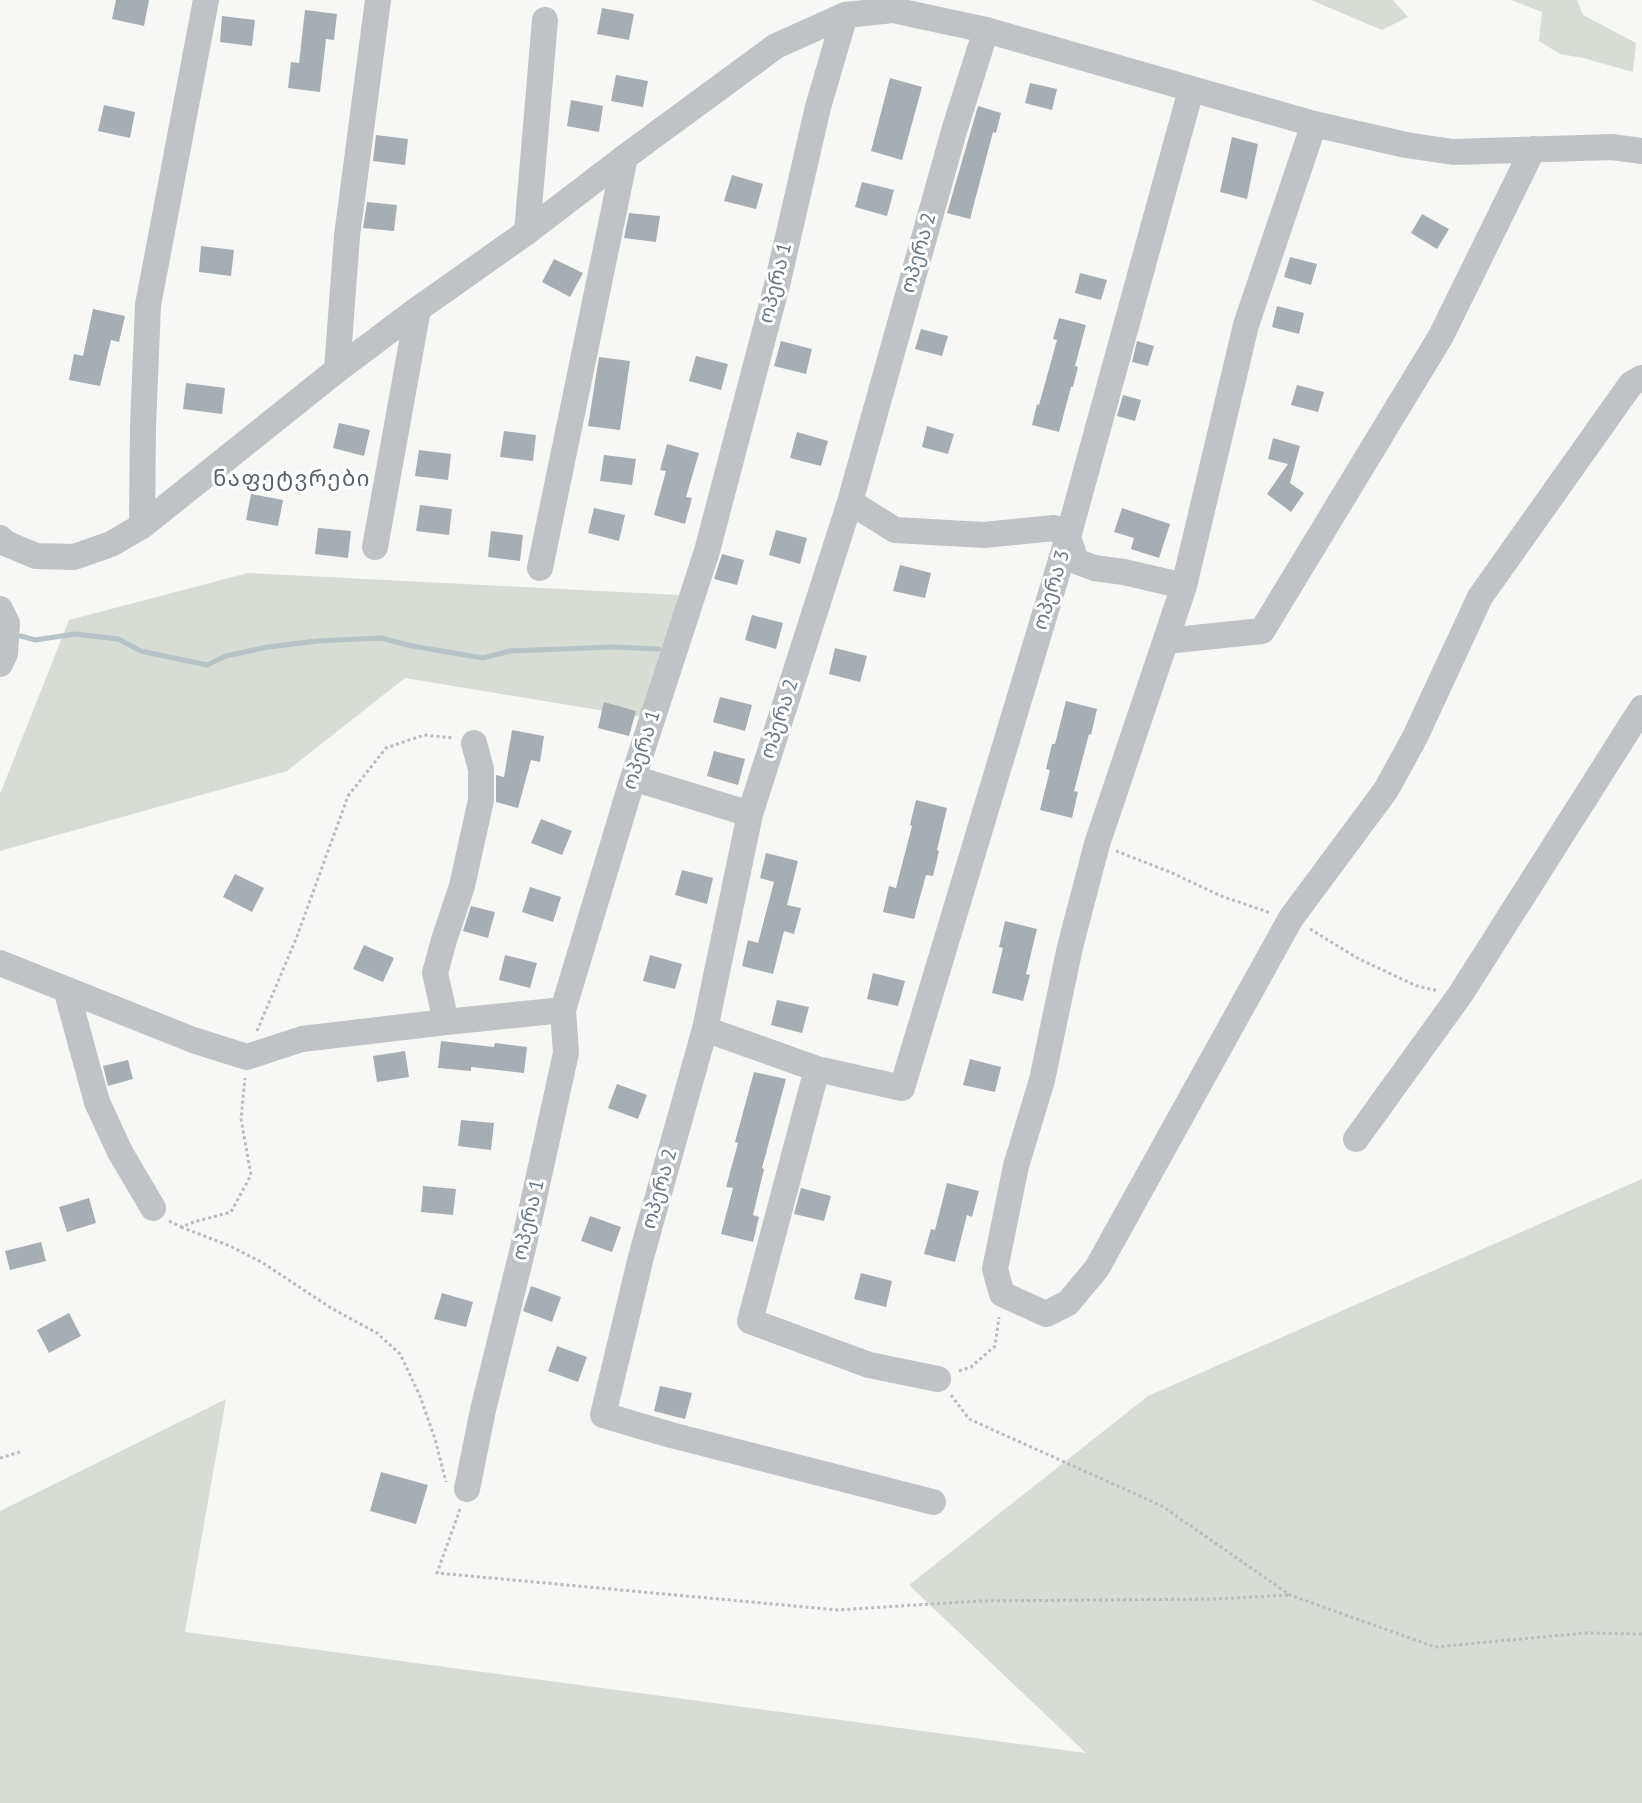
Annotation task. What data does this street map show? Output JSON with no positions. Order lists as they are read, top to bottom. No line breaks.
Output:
{"streets":{"street":["ოპერა 2","ოპერა 1","ოპერა 3"]},"districts":["ნაფეტვრები"]}
